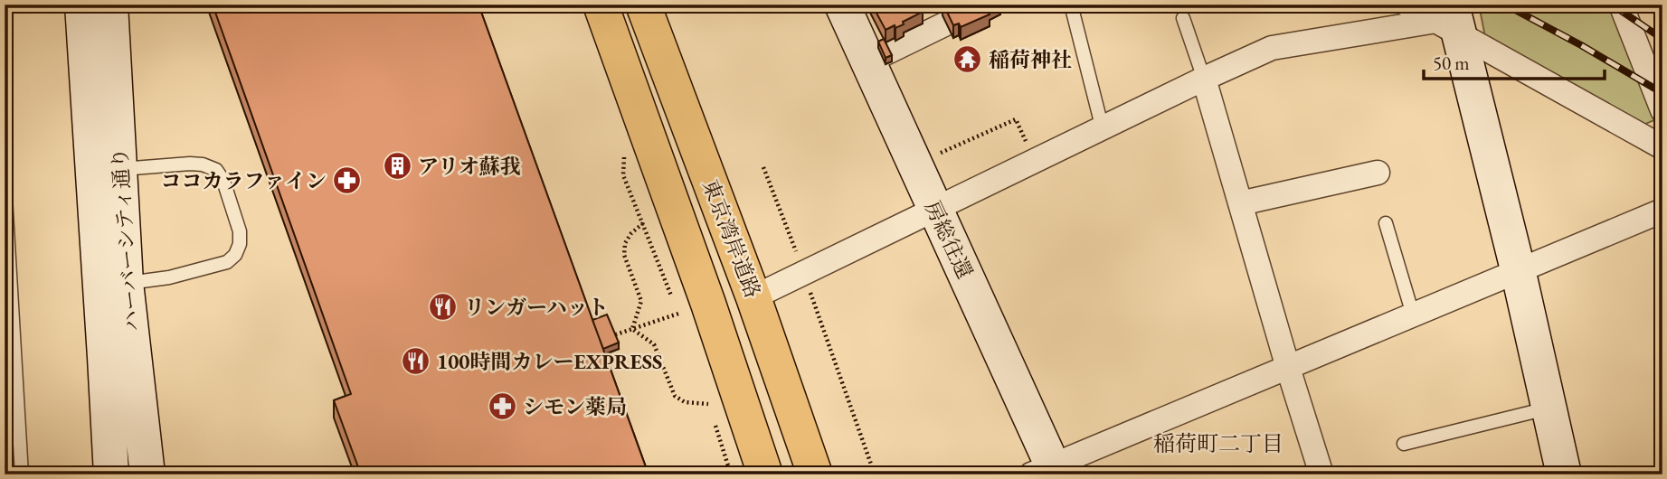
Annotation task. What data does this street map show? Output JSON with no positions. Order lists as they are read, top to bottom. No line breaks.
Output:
{"streets":{"highway":["東京湾岸道路"],"street":["ハーバーシティ通り","房総往還"]},"districts":["稲荷町二丁目"],"places":{"temple":["稲荷神社"],"building":["アリオ蘇我"],"pharmacy":["ココカラファイン","シモン薬局"],"restaurant":["リンガーハット","100時間カレーEXPRESS"]},"scale_bar":"50 m"}
